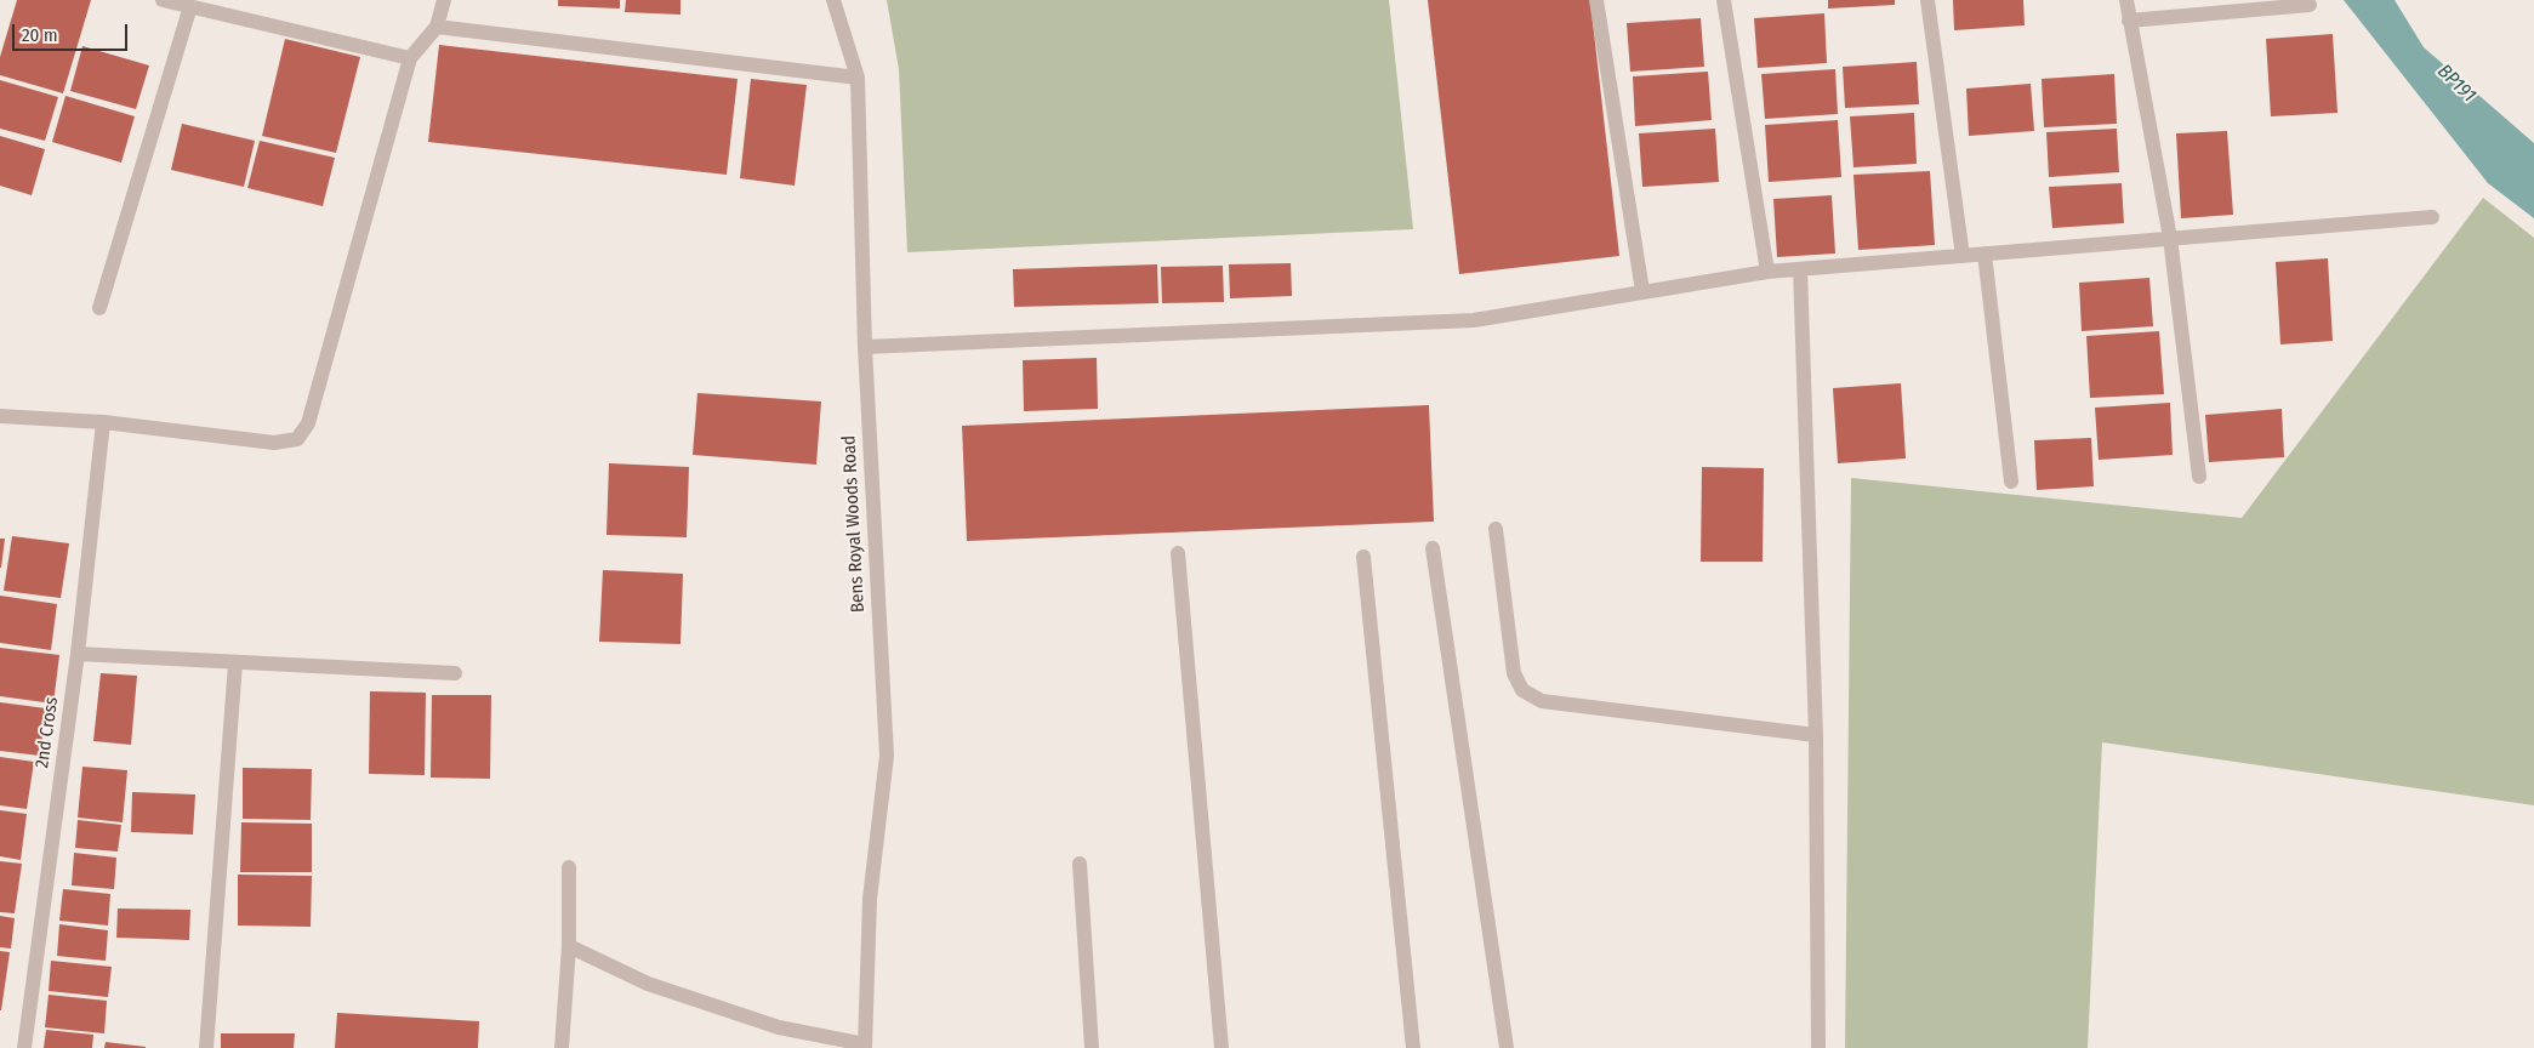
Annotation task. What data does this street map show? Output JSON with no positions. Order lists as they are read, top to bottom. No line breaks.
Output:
{"streets":{"street":["Bens Royal Woods Road","2nd Cross"]},"water":["BP191"],"scale_bar":"20 m"}
